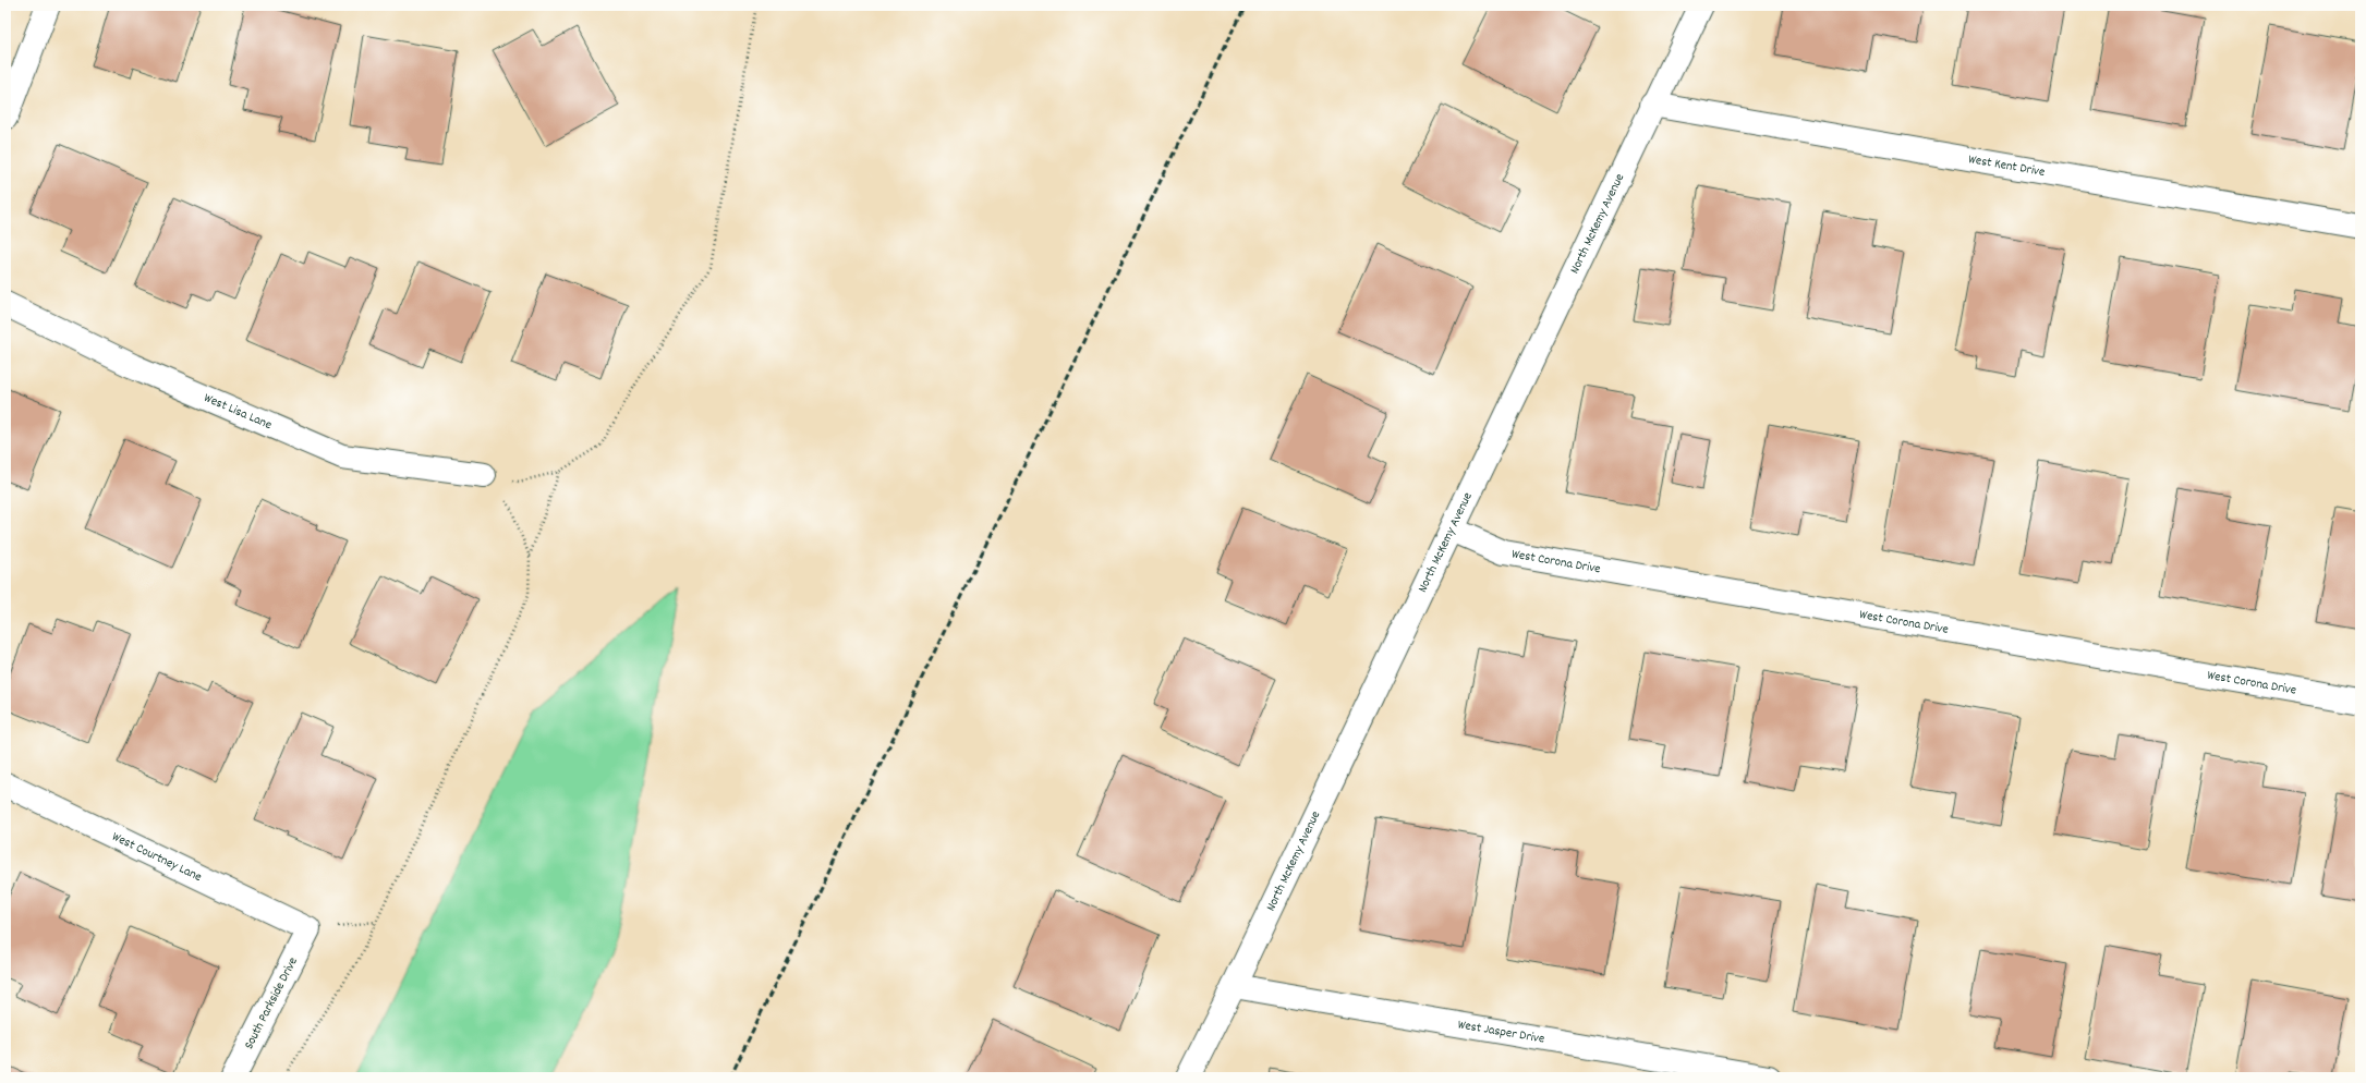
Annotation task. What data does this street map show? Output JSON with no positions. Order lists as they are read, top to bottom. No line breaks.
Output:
{"streets":{"street":["West Kent Drive","North McKemy Avenue","West Lisa Lane","West Corona Drive","West Courtney Lane","South Parkside Drive","West Jasper Drive"]},"crossings":[["West Kent Drive","North McKemy Avenue"],["North McKemy Avenue","West Corona Drive"],["North McKemy Avenue","West Jasper Drive"],["West Courtney Lane","South Parkside Drive"]]}
